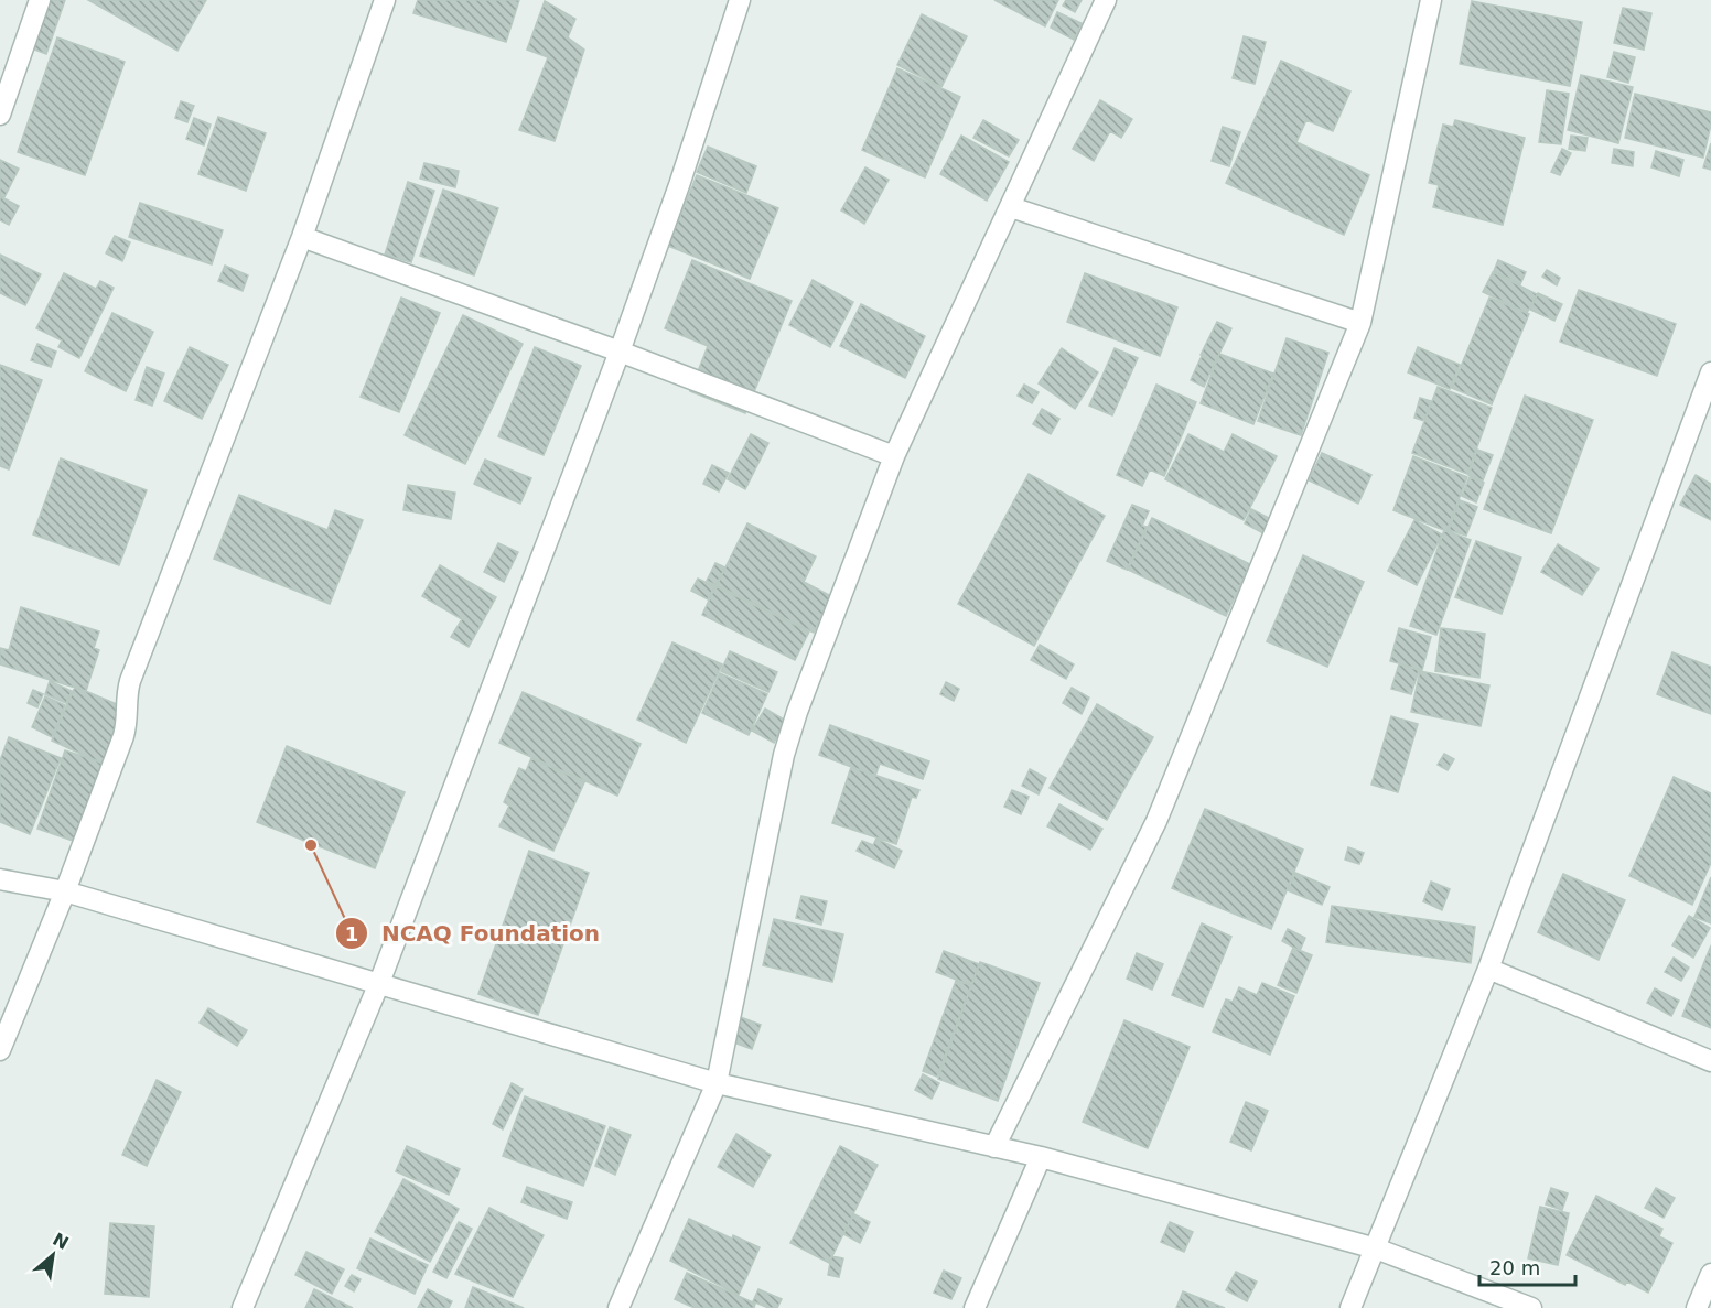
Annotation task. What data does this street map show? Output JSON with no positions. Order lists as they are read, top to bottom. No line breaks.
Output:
{"places":["NCAQ Foundation"],"scale_bar":"20 m","north":"top right"}
